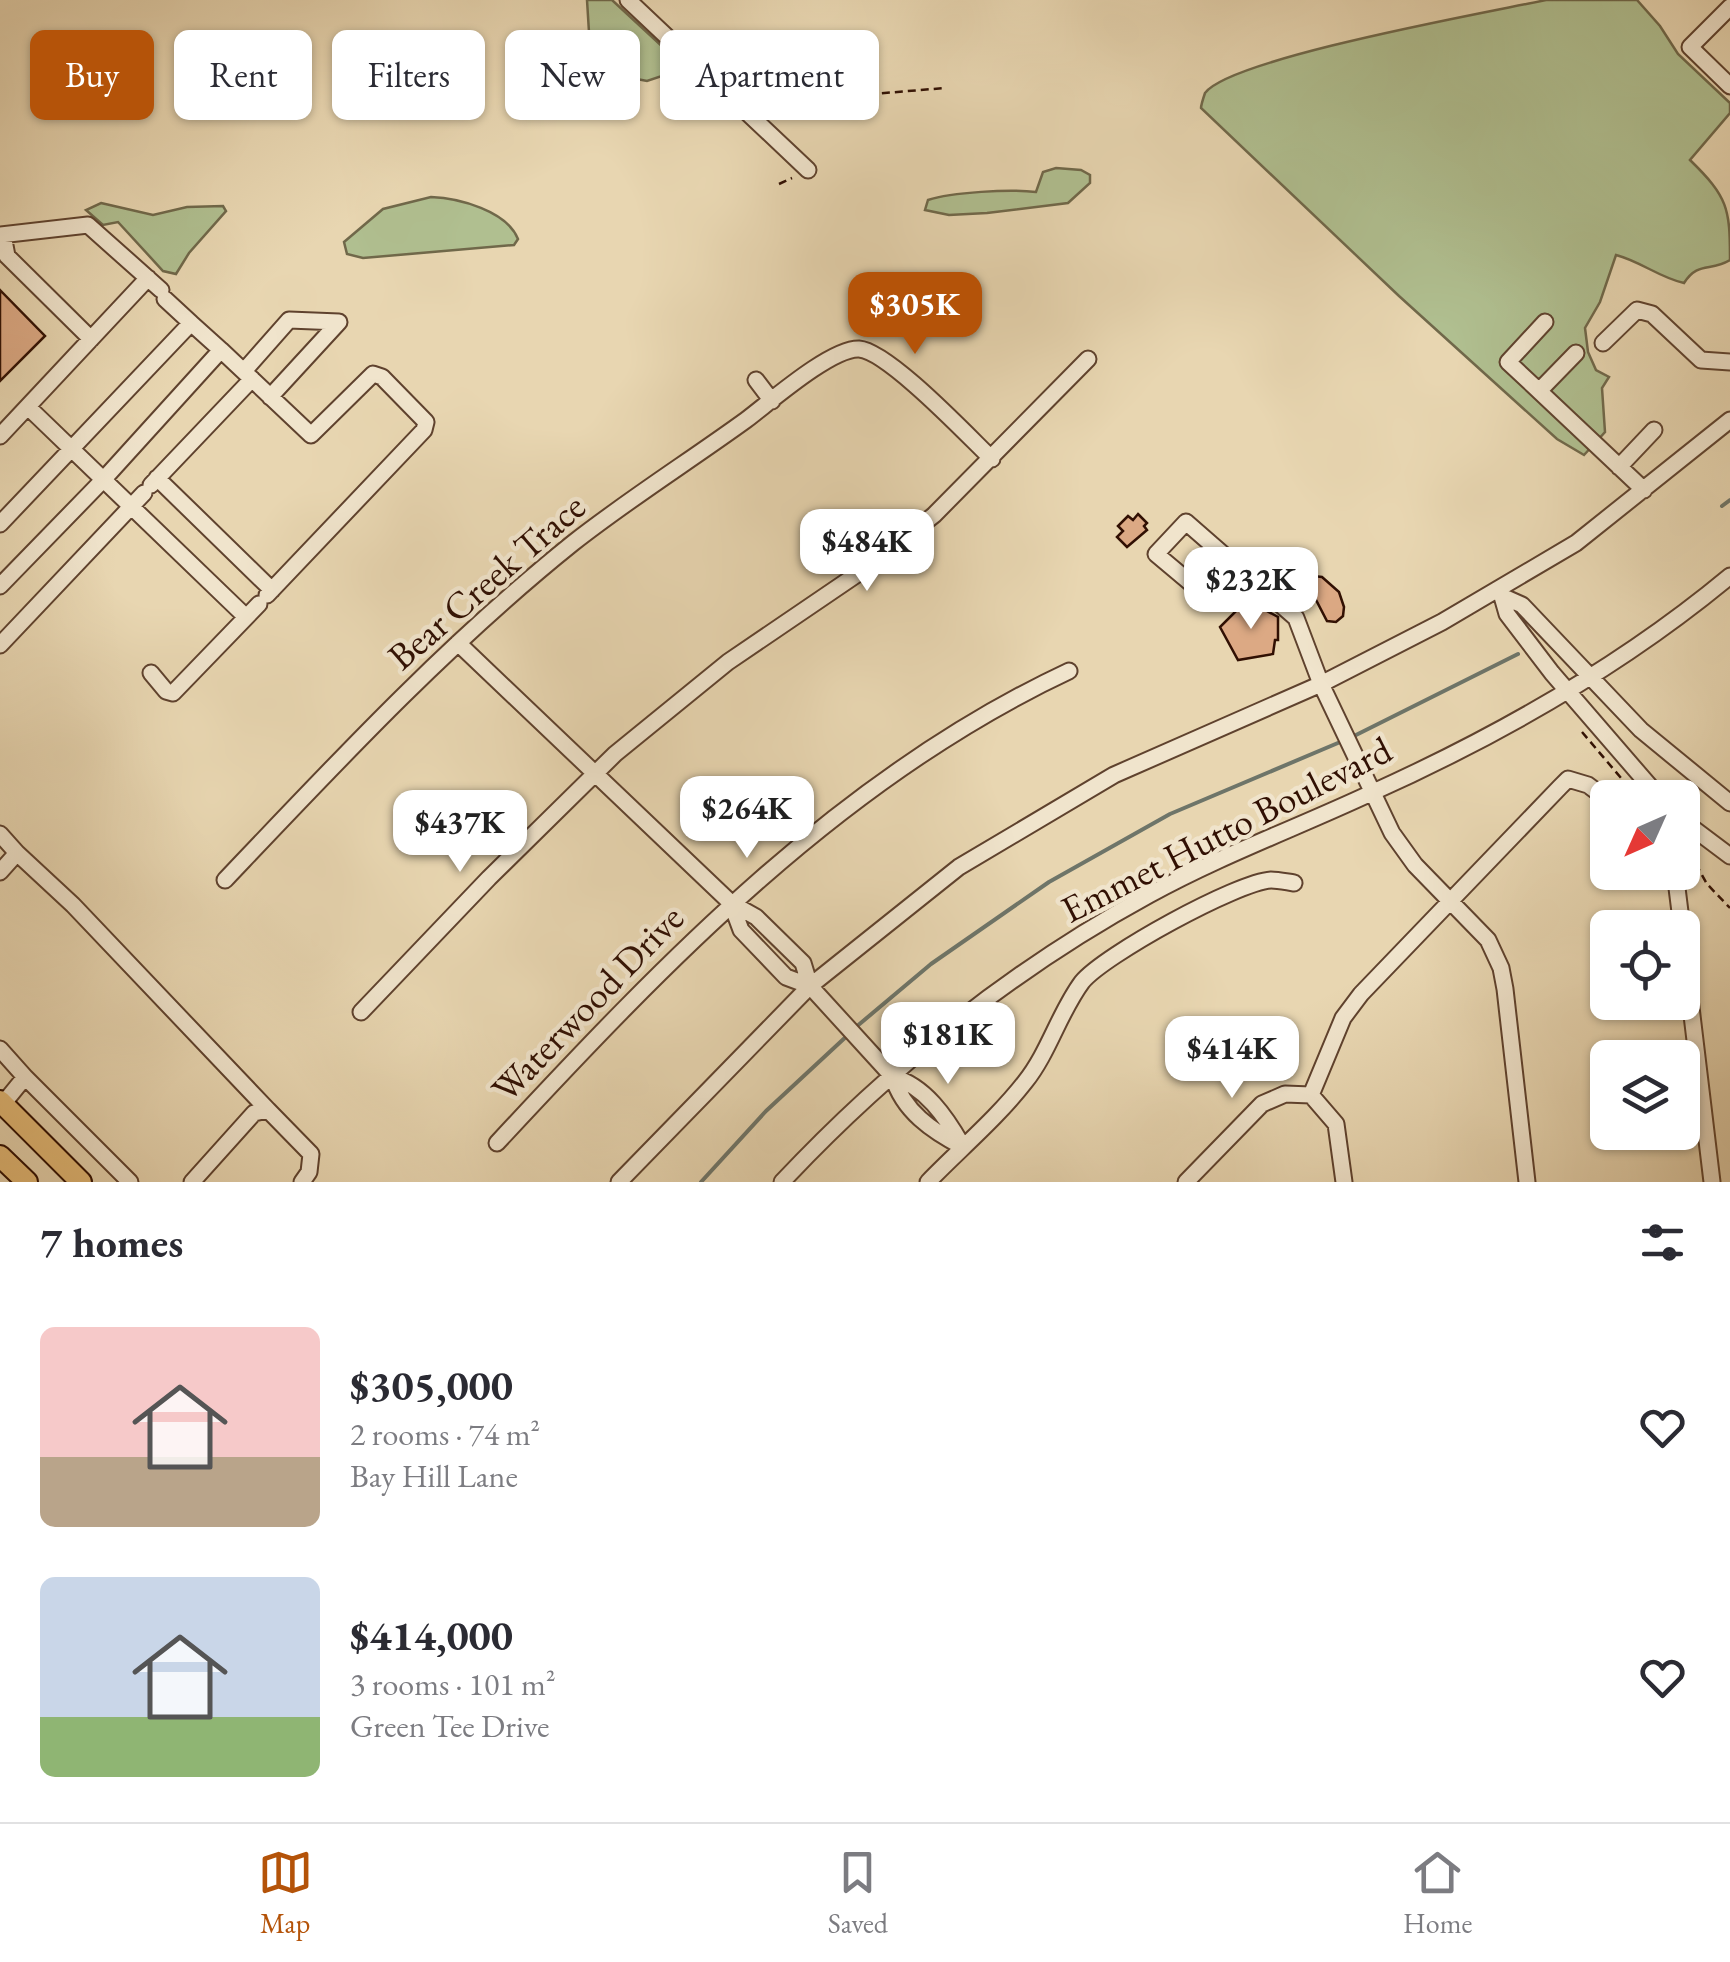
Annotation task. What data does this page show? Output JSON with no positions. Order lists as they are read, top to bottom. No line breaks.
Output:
{"streets":{"street":["Bear Creek Trace","Emmet Hutto Boulevard","Waterwood Drive"]},"north":"bottom left","page":{"chip":["Buy","Rent","Filters","New","Apartment"],"price":["$305K","$484K","$232K","$264K","$437K","$181K","$414K"],"heading":"7 homes","list":[{"name":"$305,000","note":"2 rooms · 74 m² · Bay Hill Lane"},{"name":"$414,000","note":"3 rooms · 101 m² · Green Tee Drive"}],"tabs":["Map","Saved","Home"]}}
